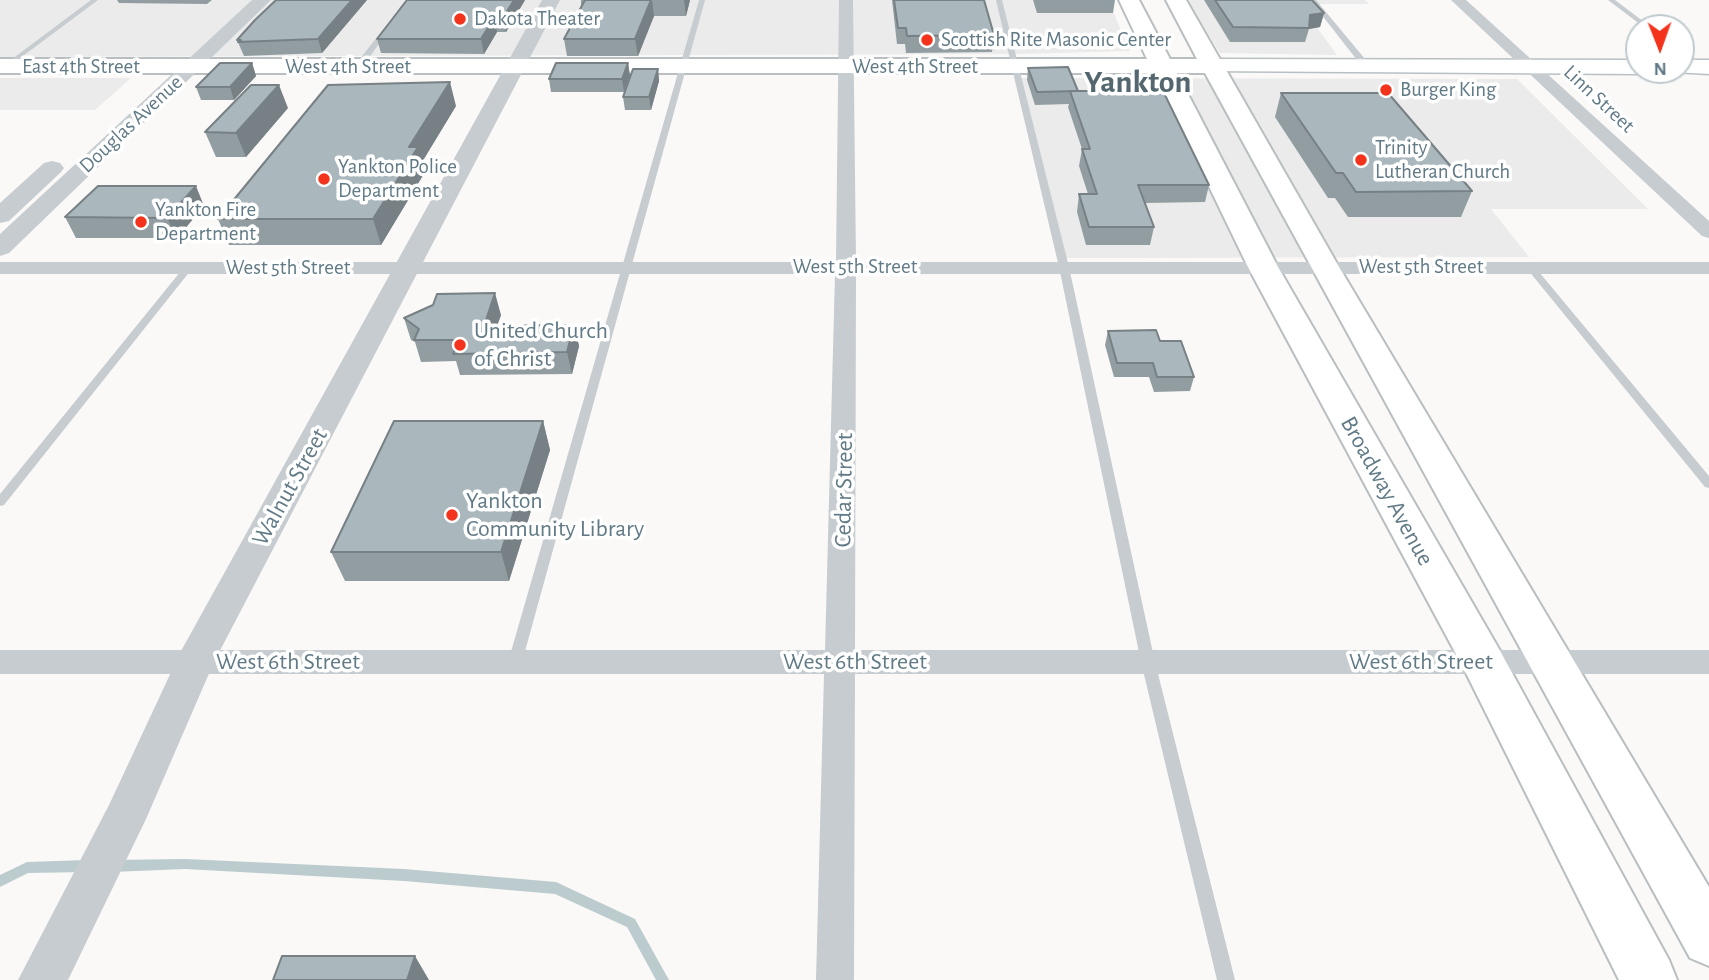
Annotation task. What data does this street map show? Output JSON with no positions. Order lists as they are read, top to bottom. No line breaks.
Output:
{"streets":{"highway":["East 4th Street","West 4th Street","Broadway Avenue"],"street":["Linn Street","Douglas Avenue","West 5th Street","Walnut Street","Cedar Street","West 6th Street"]},"crossings":[["East 4th Street","West 4th Street"],["East 4th Street","Douglas Avenue"],["West 4th Street","Linn Street"],["West 4th Street","Douglas Avenue"],["West 4th Street","Walnut Street"],["West 4th Street","Cedar Street"],["West 4th Street","Broadway Avenue"],["West 5th Street","Walnut Street"],["West 5th Street","Cedar Street"],["West 5th Street","Broadway Avenue"],["Walnut Street","West 6th Street"],["Cedar Street","West 6th Street"],["Broadway Avenue","West 6th Street"]],"districts":["Yankton"],"places":["Dakota Theater","Scottish Rite Masonic Center","Burger King","Trinity Lutheran Church","Yankton Police Department","Yankton Fire Department","United Church of Christ","Yankton Community Library"],"north":"bottom"}
